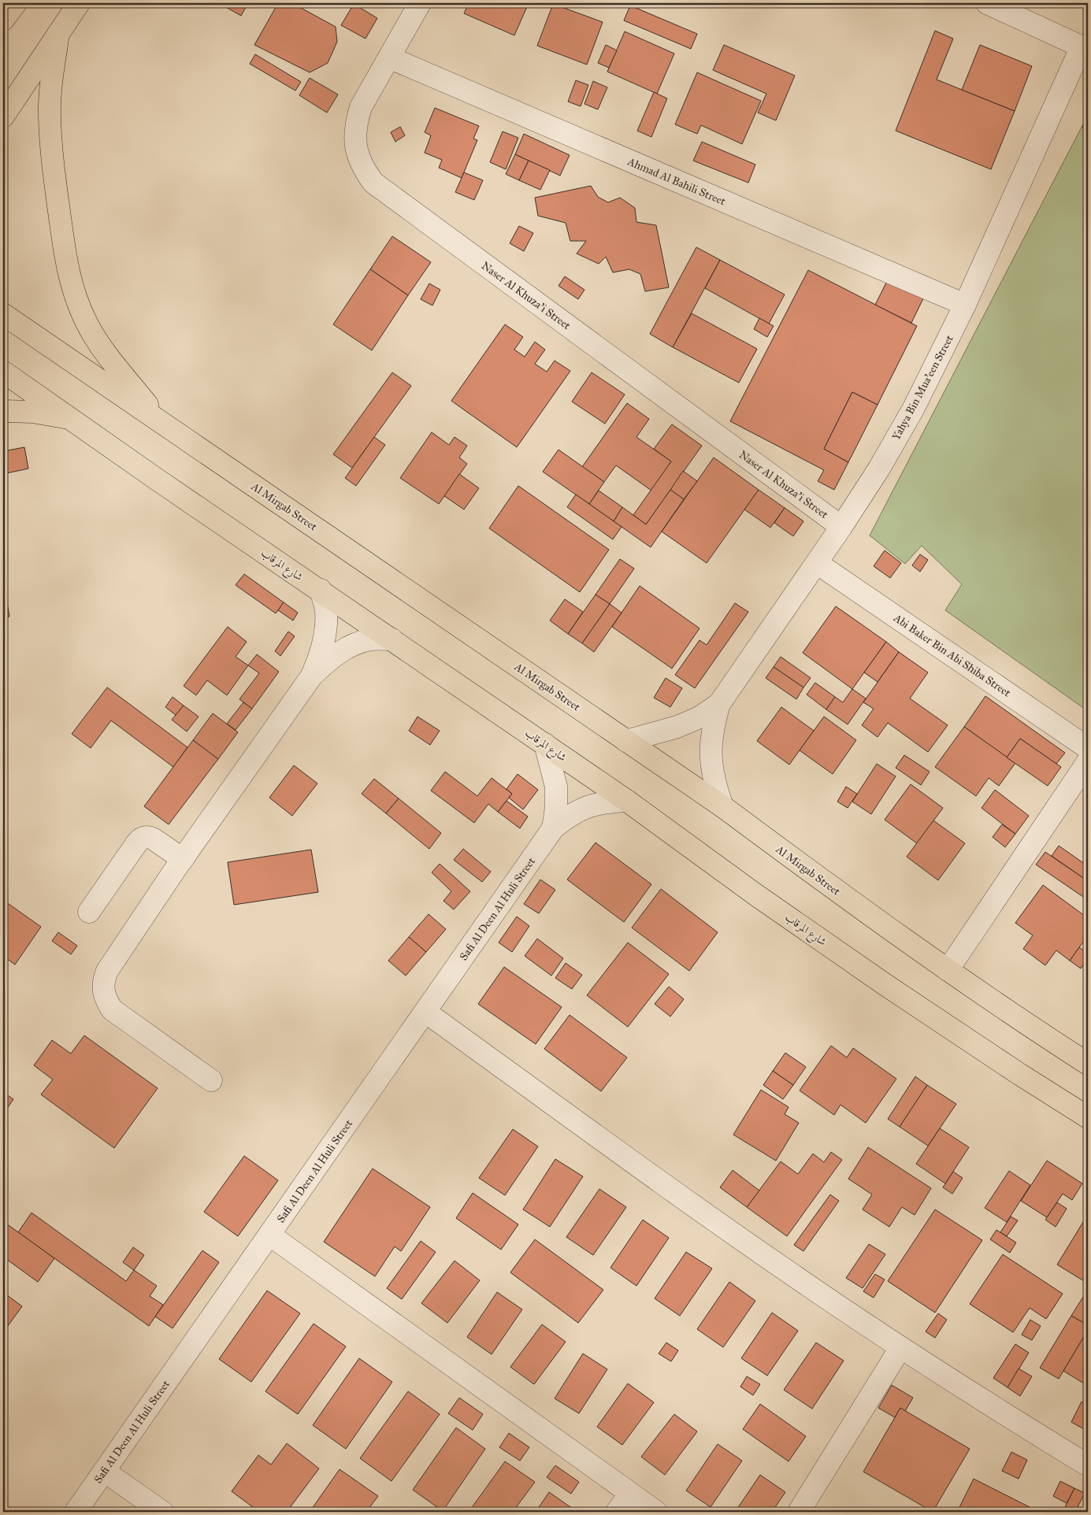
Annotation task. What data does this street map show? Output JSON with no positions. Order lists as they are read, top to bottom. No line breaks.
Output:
{"streets":{"main road":["Al Mirgab Street","شارع المرقاب"],"street":["Ahmad Al Bahili Street","Naser Al Khuza'i Street","Yahya Bin Mua'een Street","Abi Baker Bin Abi Shiba Street","Safi Al Deen Al Huli Street"]},"crossings":[["Ahmad Al Bahili Street","Naser Al Khuza'i Street"],["Ahmad Al Bahili Street","Yahya Bin Mua'een Street"],["Naser Al Khuza'i Street","Yahya Bin Mua'een Street"],["Yahya Bin Mua'een Street","Al Mirgab Street"],["Yahya Bin Mua'een Street","Abi Baker Bin Abi Shiba Street"],["شارع المرقاب","Safi Al Deen Al Huli Street"]]}
